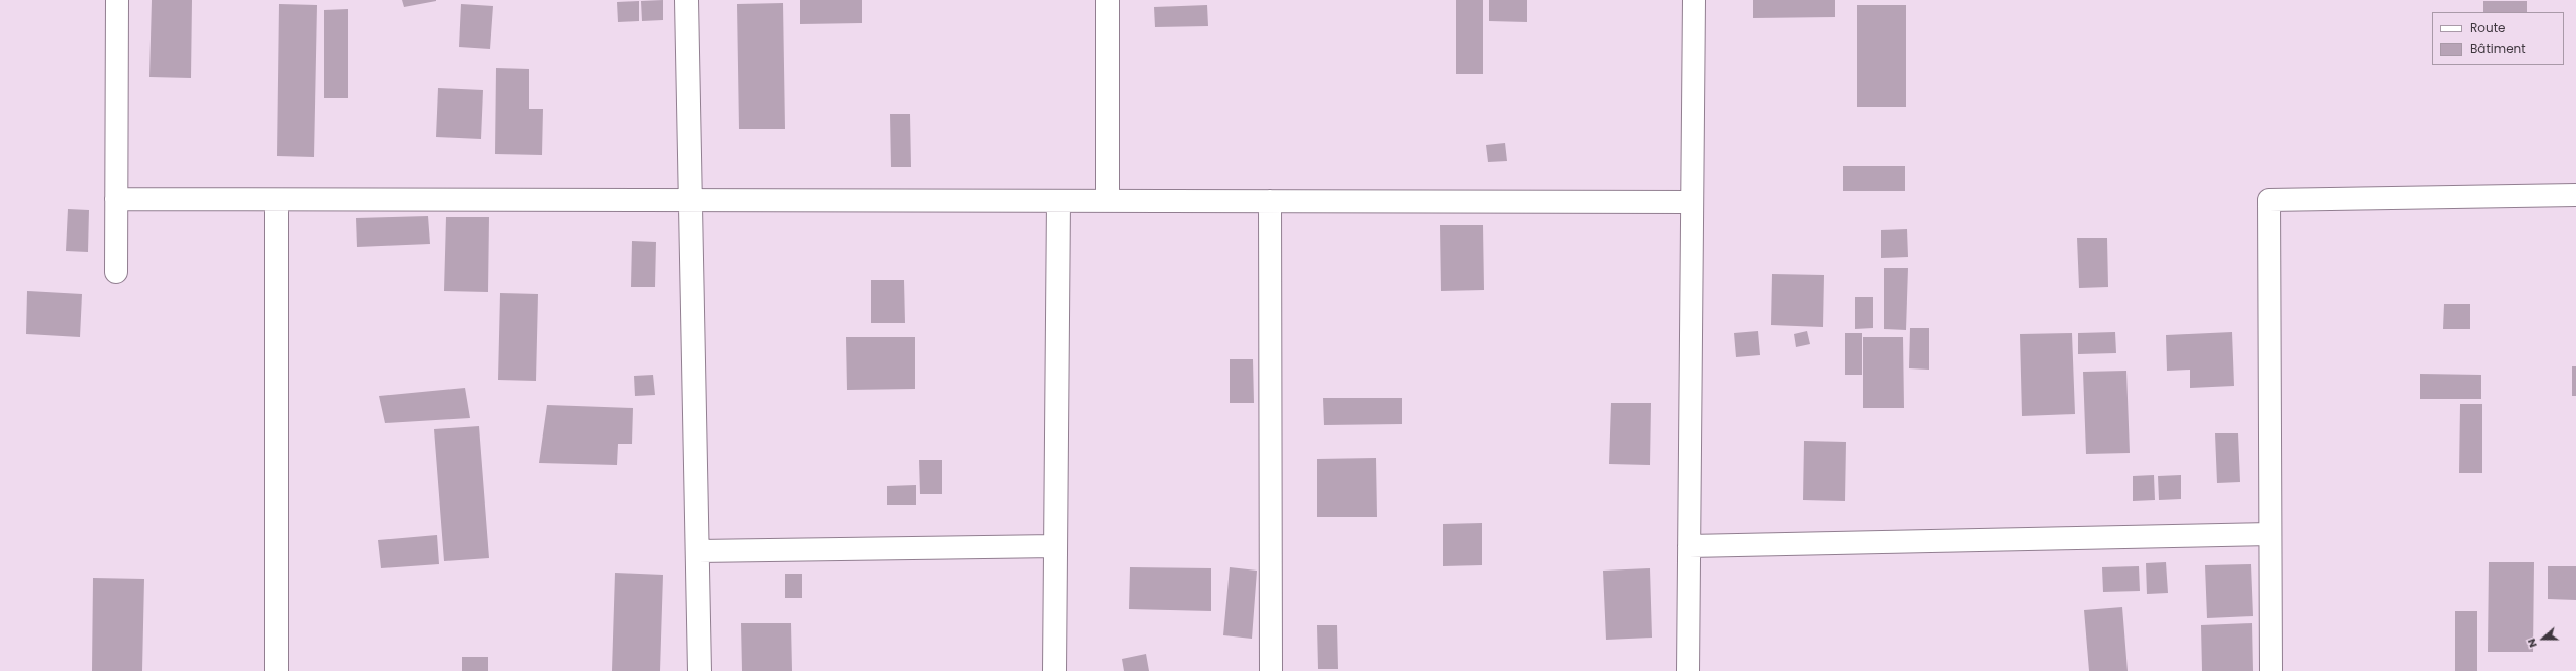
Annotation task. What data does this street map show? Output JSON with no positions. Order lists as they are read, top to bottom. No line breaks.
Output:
{"legend":["Route","Bâtiment"],"north":"left"}
